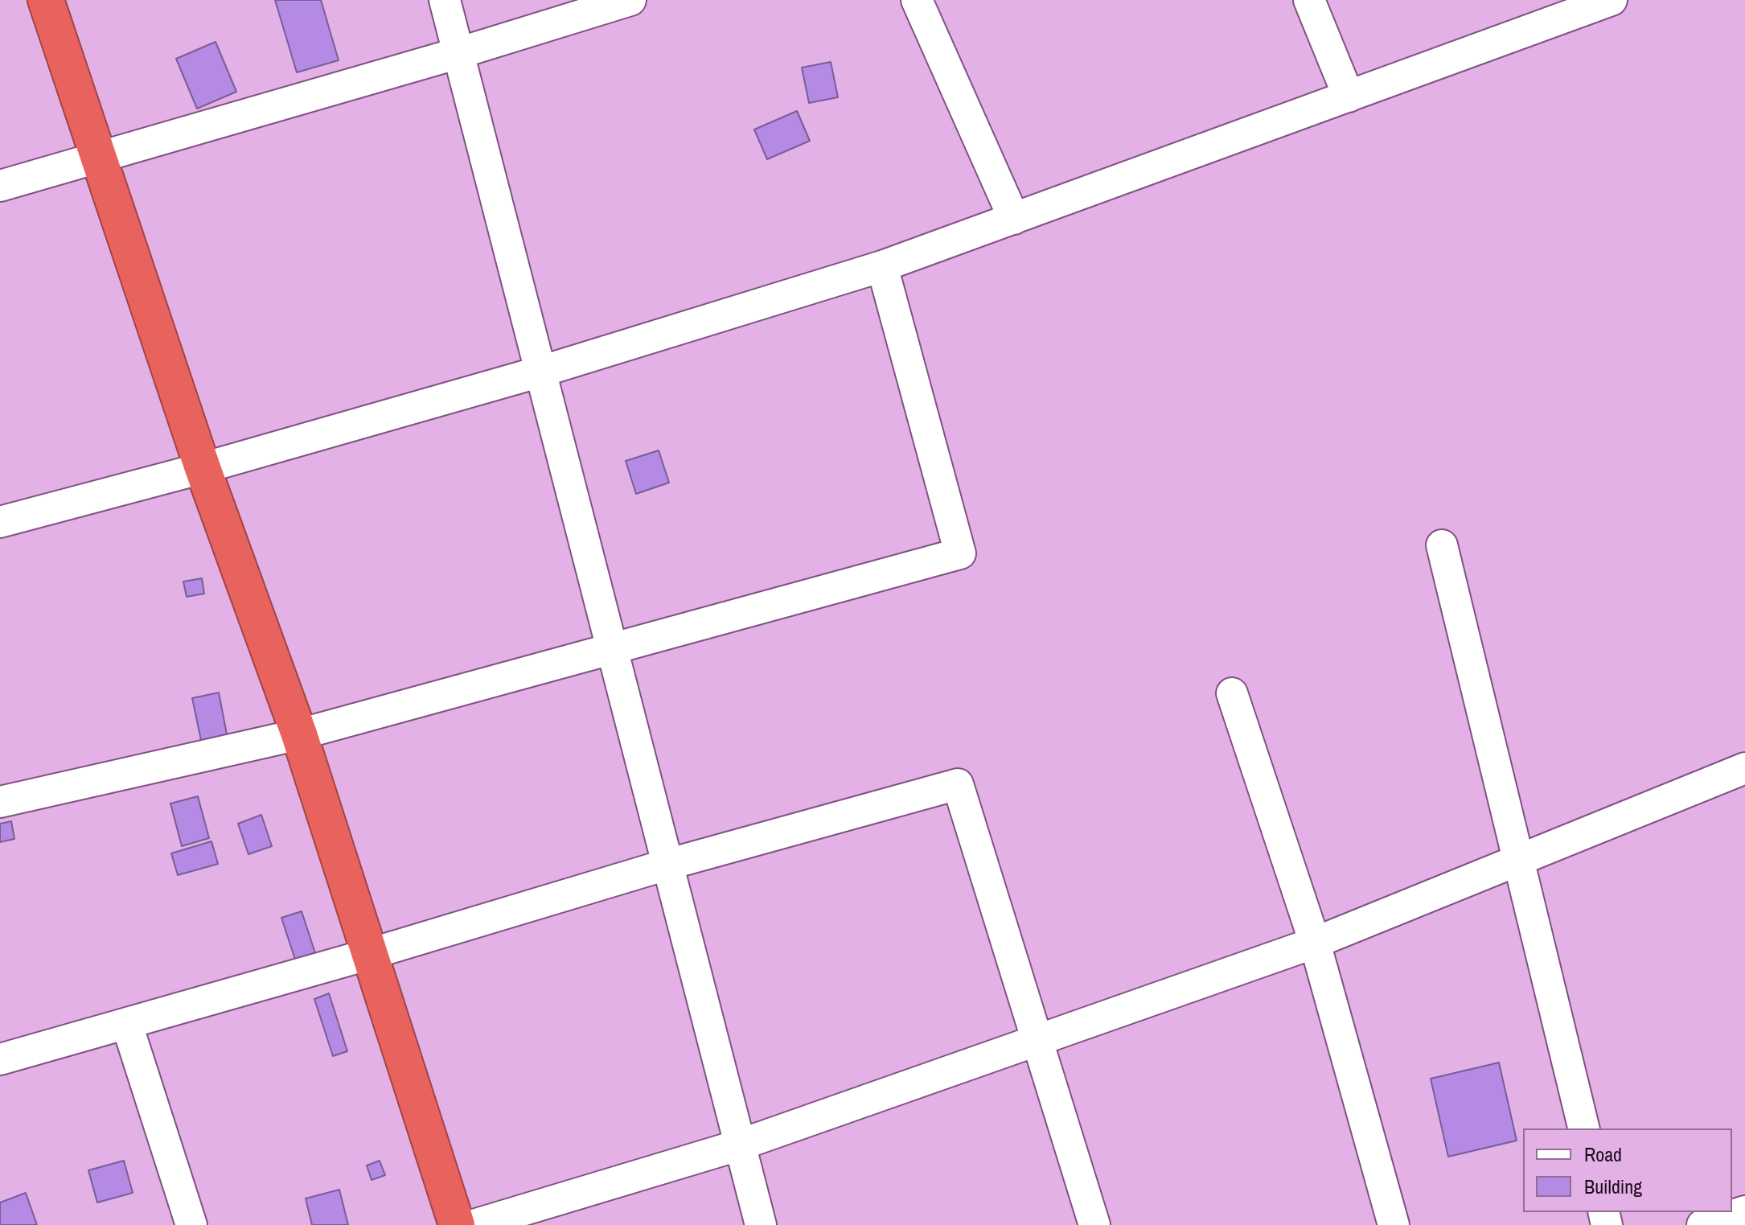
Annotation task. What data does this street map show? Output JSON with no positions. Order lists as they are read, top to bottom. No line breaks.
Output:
{"legend":["Road","Building"]}
